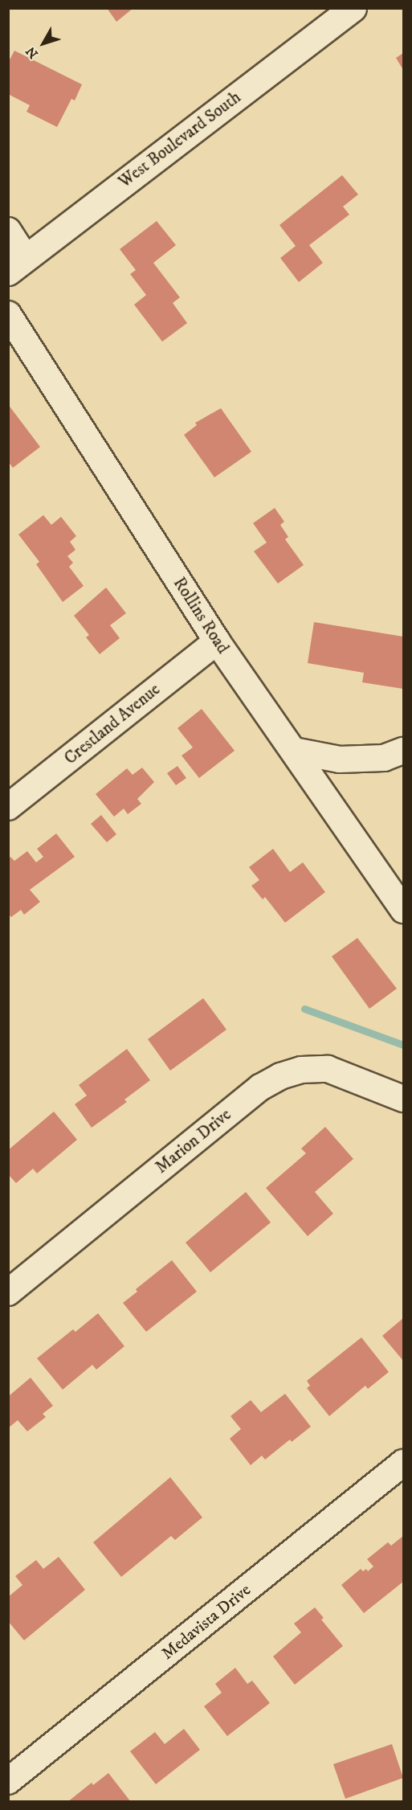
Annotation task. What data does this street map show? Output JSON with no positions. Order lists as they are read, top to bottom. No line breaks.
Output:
{"streets":{"main road":["West Boulevard South"],"street":["Rollins Road","Crestland Avenue","Marion Drive","Medavista Drive"]},"crossings":[["Rollins Road","Crestland Avenue"]],"north":"bottom left"}
